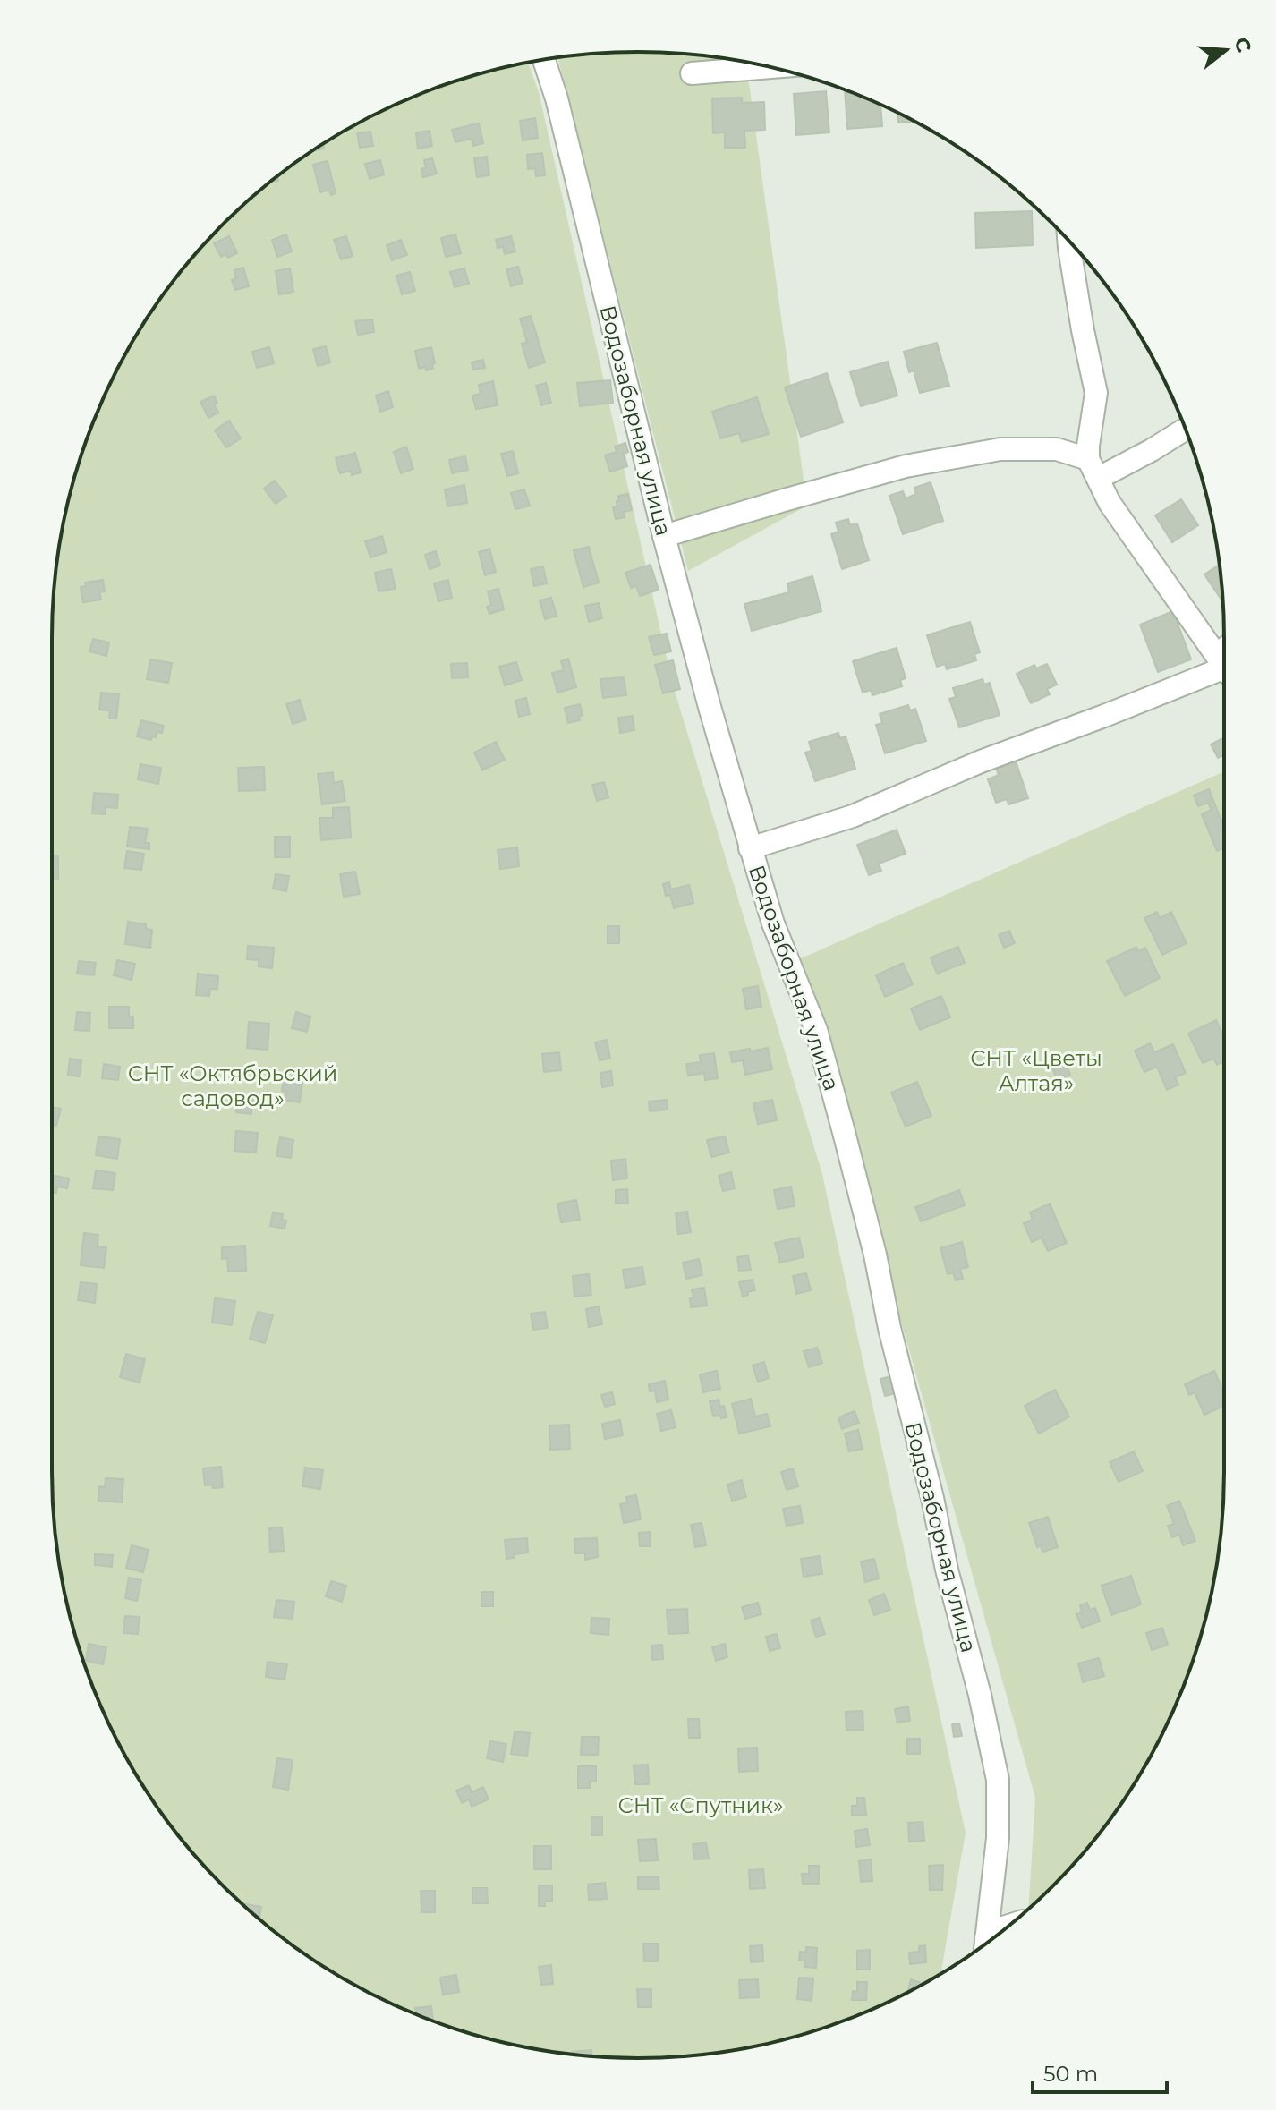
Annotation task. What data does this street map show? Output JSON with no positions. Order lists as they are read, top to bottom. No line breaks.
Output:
{"streets":{"street":["Водозаборная улица"]},"parks":["СНТ «Цветы Алтая»","СНТ «Октябрьский садовод»","СНТ «Спутник»"],"scale_bar":"50 m","north":"right"}
